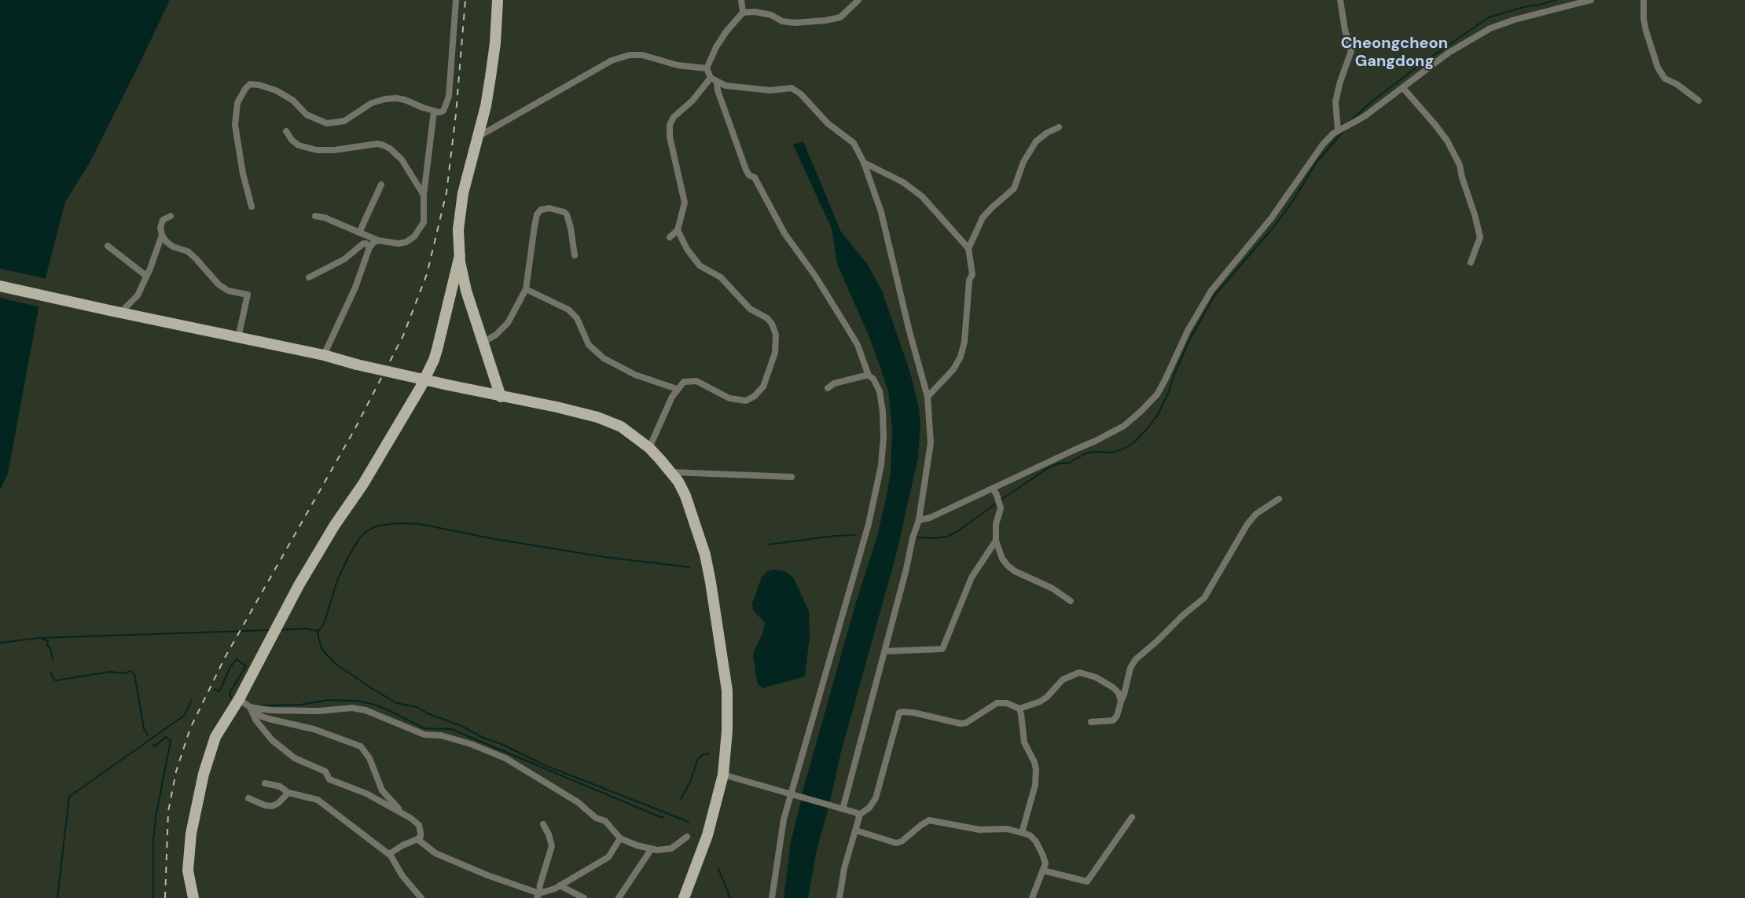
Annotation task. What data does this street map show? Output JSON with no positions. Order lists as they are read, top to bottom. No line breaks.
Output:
{"districts":["Cheongcheon Gangdong"]}
